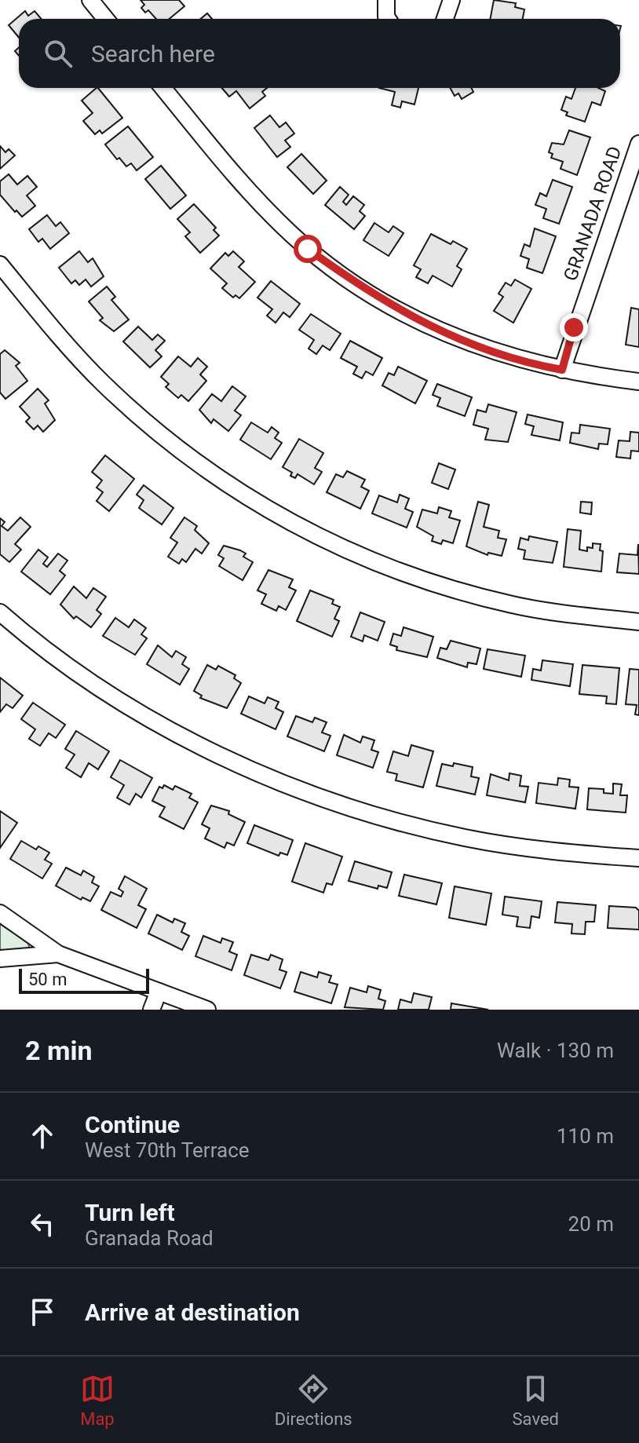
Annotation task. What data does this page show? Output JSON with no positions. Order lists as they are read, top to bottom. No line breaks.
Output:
{"streets":{"street":["GRANADA ROAD"]},"scale_bar":"50 m","page":{"search":"Search here","scale":"50 m","heading":["2 min","Walk · 130 m"],"list":[["Continue","West 70th Terrace","110 m"],["Turn left","Granada Road","20 m"],"Arrive at destination"],"nav":["Map","Directions","Saved"]}}
